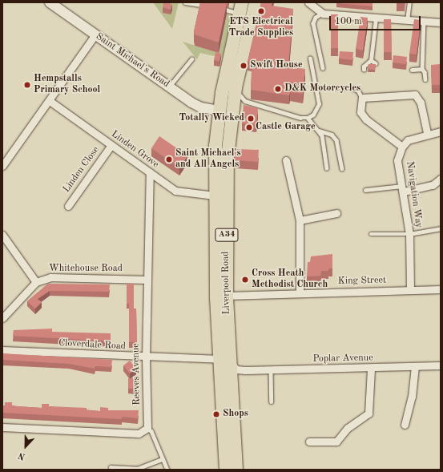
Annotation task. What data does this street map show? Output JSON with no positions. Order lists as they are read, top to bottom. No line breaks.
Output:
{"streets":{"highway":["A34","Liverpool Road"],"street":["Saint Michael's Road","Linden Grove","Linden Close","Navigation Way","Whitehouse Road","King Street","Cloverdale Road","Poplar Avenue","Reeves Avenue"]},"crossings":[["Saint Michael's Road","A34"],["Saint Michael's Road","Liverpool Road"],["Linden Grove","Linden Close"],["Linden Grove","Liverpool Road"],["Linden Grove","Reeves Avenue"],["Navigation Way","King Street"],["A34","Liverpool Road"],["Whitehouse Road","Reeves Avenue"],["King Street","Liverpool Road"],["Liverpool Road","Cloverdale Road"],["Liverpool Road","Poplar Avenue"],["Cloverdale Road","Poplar Avenue"],["Cloverdale Road","Reeves Avenue"]],"places":["ETS Electrical Trade Supplies","Swift House","Hempstalls Primary School","D&K Motorcycles","Totally Wicked","Castle Garage","Saint Michael's and All Angels","Cross Heath Methodist Church","Shops"],"scale_bar":"100 m","north":"bottom"}
